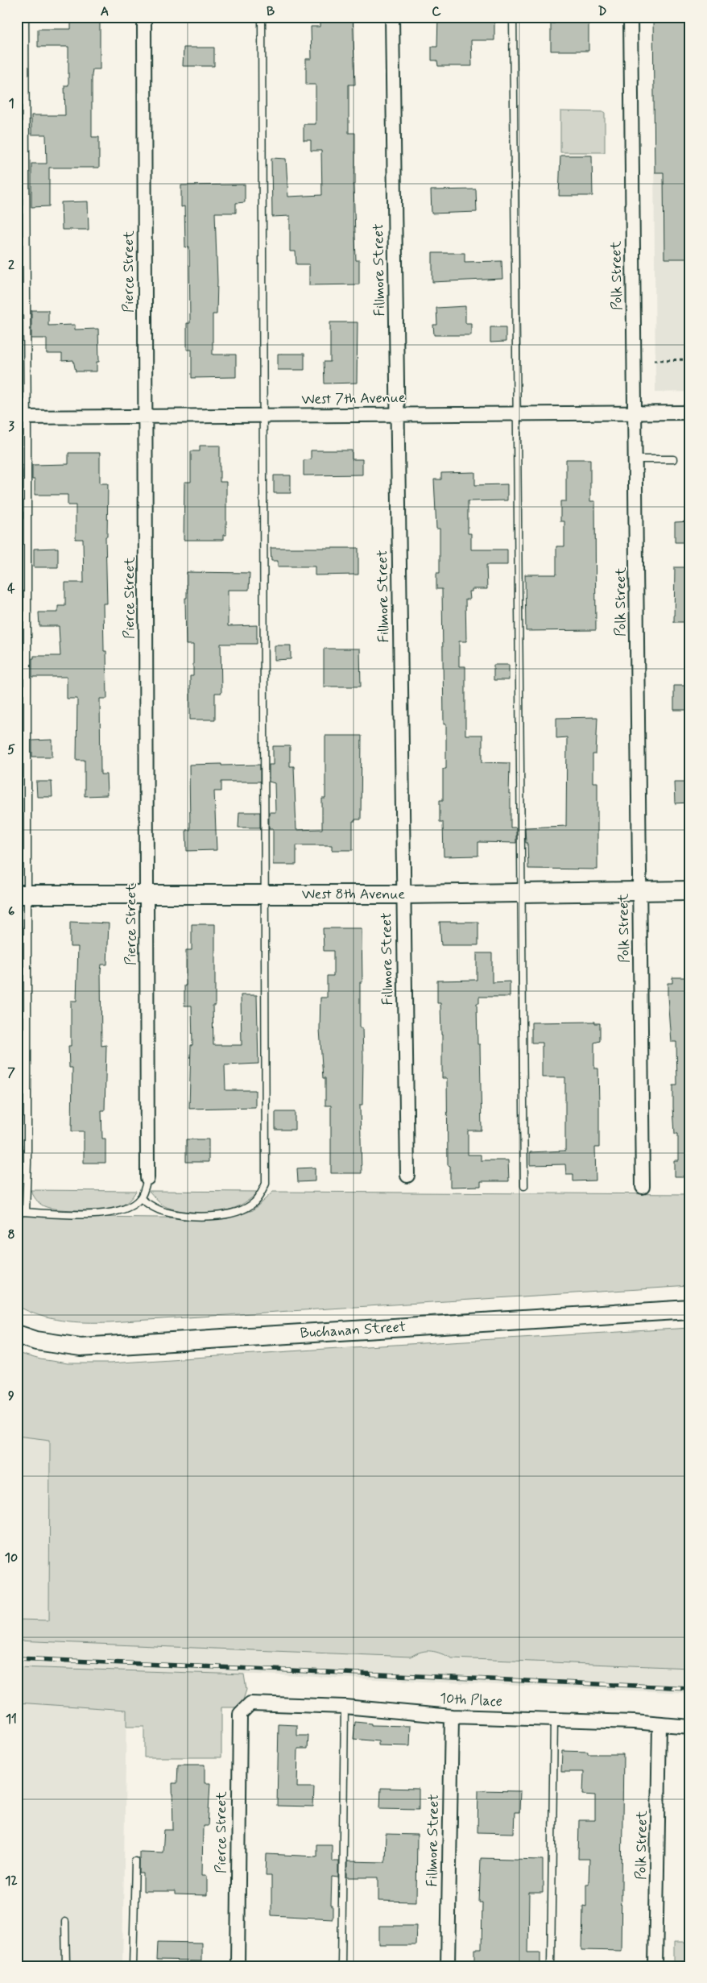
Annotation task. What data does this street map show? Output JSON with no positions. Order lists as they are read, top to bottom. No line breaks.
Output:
{"streets":{"street":["Fillmore Street","Pierce Street","Polk Street","West 7th Avenue","West 8th Avenue","Buchanan Street","10th Place"]},"crossings":[["Fillmore Street","West 7th Avenue"],["Fillmore Street","West 8th Avenue"],["Fillmore Street","10th Place"],["Pierce Street","West 7th Avenue"],["Pierce Street","West 8th Avenue"],["Pierce Street","10th Place"],["Polk Street","West 7th Avenue"],["Polk Street","West 8th Avenue"],["Polk Street","10th Place"]],"grid":{"columns":["A","B","C","D"],"rows":["1","2","3","4","5","6","7","8","9","10","11","12"]}}
